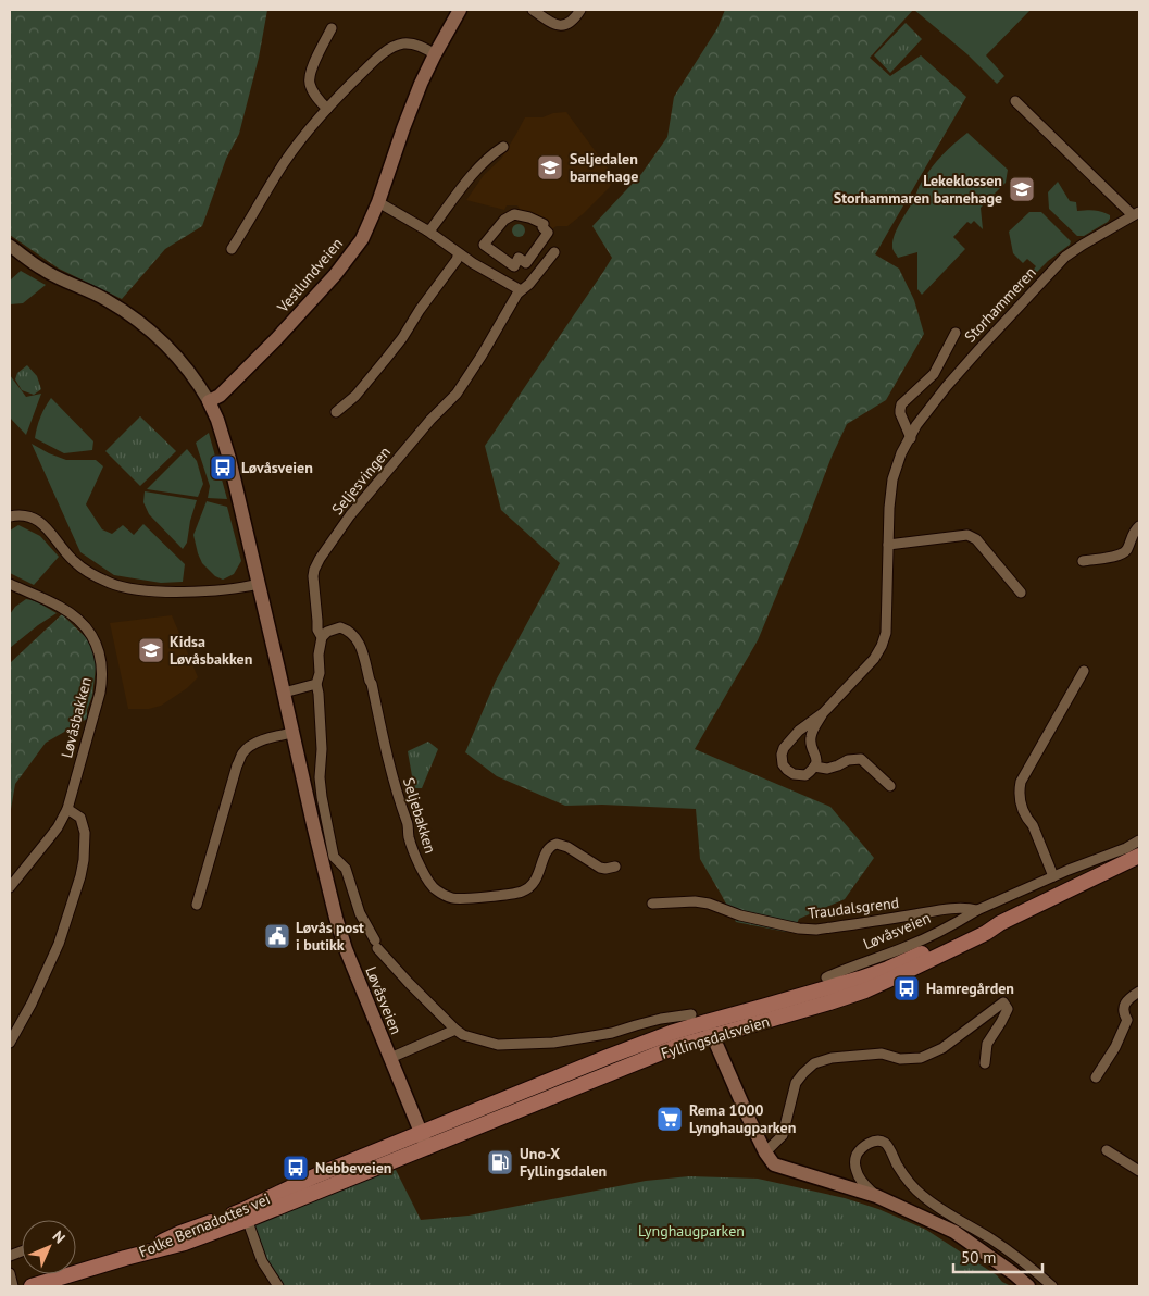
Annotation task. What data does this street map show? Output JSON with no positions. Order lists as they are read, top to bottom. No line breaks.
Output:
{"streets":{"main road":["Vestlundveien","Løvåsveien","Fyllingsdalsveien","Folke Bernadottes vei"],"street":["Storhammeren","Seljesvingen","Løvåsbakken","Seljebakken","Traudalsgrend"]},"crossings":[["Vestlundveien","Løvåsveien"],["Seljesvingen","Seljebakken"],["Seljesvingen","Løvåsveien"],["Traudalsgrend","Løvåsveien"],["Løvåsveien","Fyllingsdalsveien"],["Løvåsveien","Folke Bernadottes vei"],["Fyllingsdalsveien","Folke Bernadottes vei"]],"parks":["Lynghaugparken"],"places":{"school or university":["Seljedalen barnehage","Lekeklossen Storhammaren barnehage","Kidsa Løvåsbakken"],"bus stop":["Løvåsveien","Hamregården","Nebbeveien"],"public building":["Løvås post i butikk"],"supermarket":["Rema 1000 Lynghaugparken"],"fuel station":["Uno-X Fyllingsdalen"]},"scale_bar":"50 m","north":"top right"}
